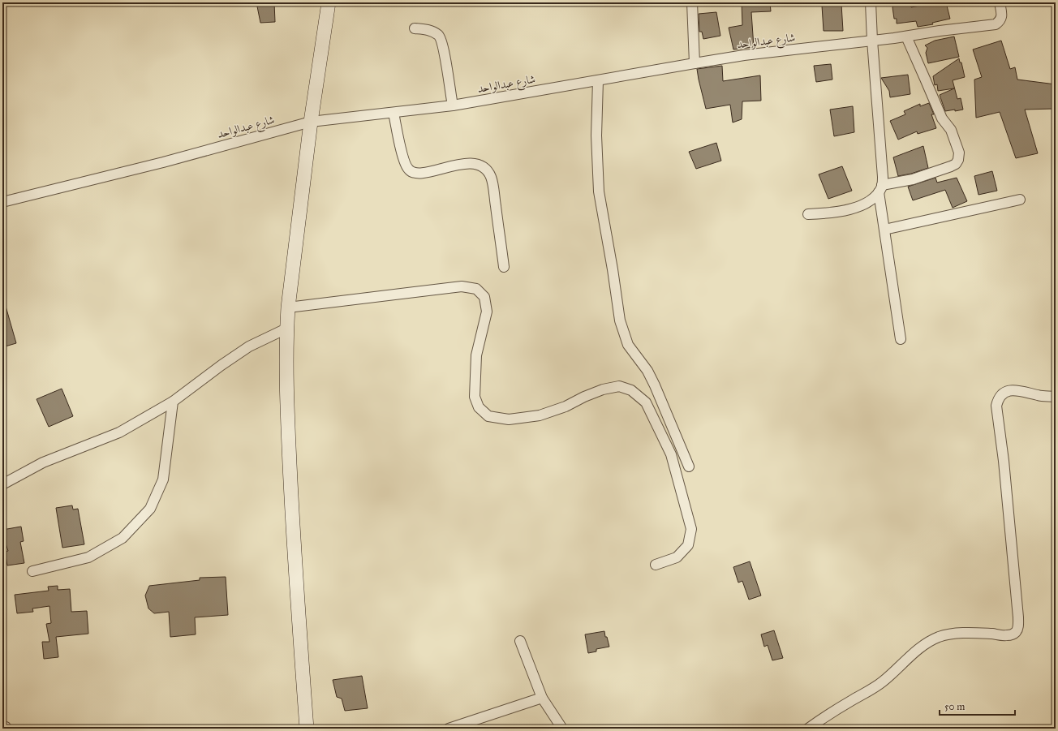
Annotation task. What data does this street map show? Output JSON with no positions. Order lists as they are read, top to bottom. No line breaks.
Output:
{"streets":{"street":["شارع عبدالواحد"]},"scale_bar":"50 m"}
